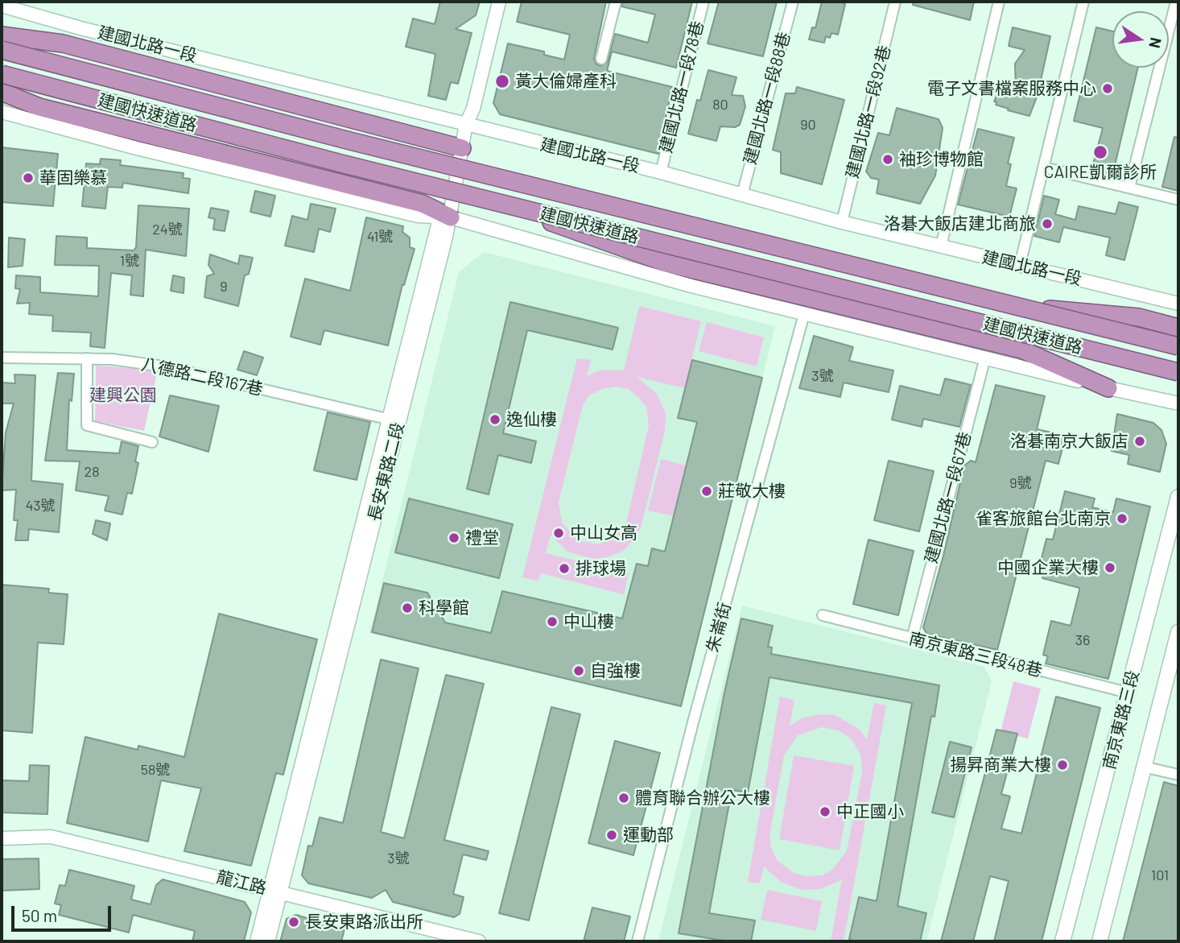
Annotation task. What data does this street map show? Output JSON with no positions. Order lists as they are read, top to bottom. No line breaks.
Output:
{"streets":{"highway":["建國快速道路"],"main road":["南京東路三段"],"street":["建國北路一段","建國北路一段78巷","建國北路一段88巷","建國北路一段92巷","八德路二段167巷","長安東路二段","建國北路一段67巷","朱崙街","南京東路三段48巷","龍江路"]},"crossings":[["建國北路一段","建國北路一段78巷"],["建國北路一段","建國北路一段88巷"],["建國北路一段","建國北路一段92巷"],["建國北路一段","長安東路二段"],["八德路二段167巷","長安東路二段"],["長安東路二段","龍江路"],["建國北路一段67巷","南京東路三段48巷"],["南京東路三段48巷","南京東路三段"]],"parks":["建興公園"],"places":["黃大倫婦產科","電子文書檔案服務中心","CAIRE凱爾診所","袖珍博物館","華固樂慕","洛碁大飯店建北商旅","逸仙樓","洛碁南京大飯店","莊敬大樓","雀客旅館台北南京","中山女高","禮堂","中國企業大樓","排球場","科學館","中山樓","自強樓","揚昇商業大樓","體育聯合辦公大樓","中正國小","運動部","長安東路派出所"],"house_numbers":["80","90","24號","41號","1號","9","3號","28","9號","43號","36","58號","3號","101"],"scale_bar":"50 m","north":"right"}
